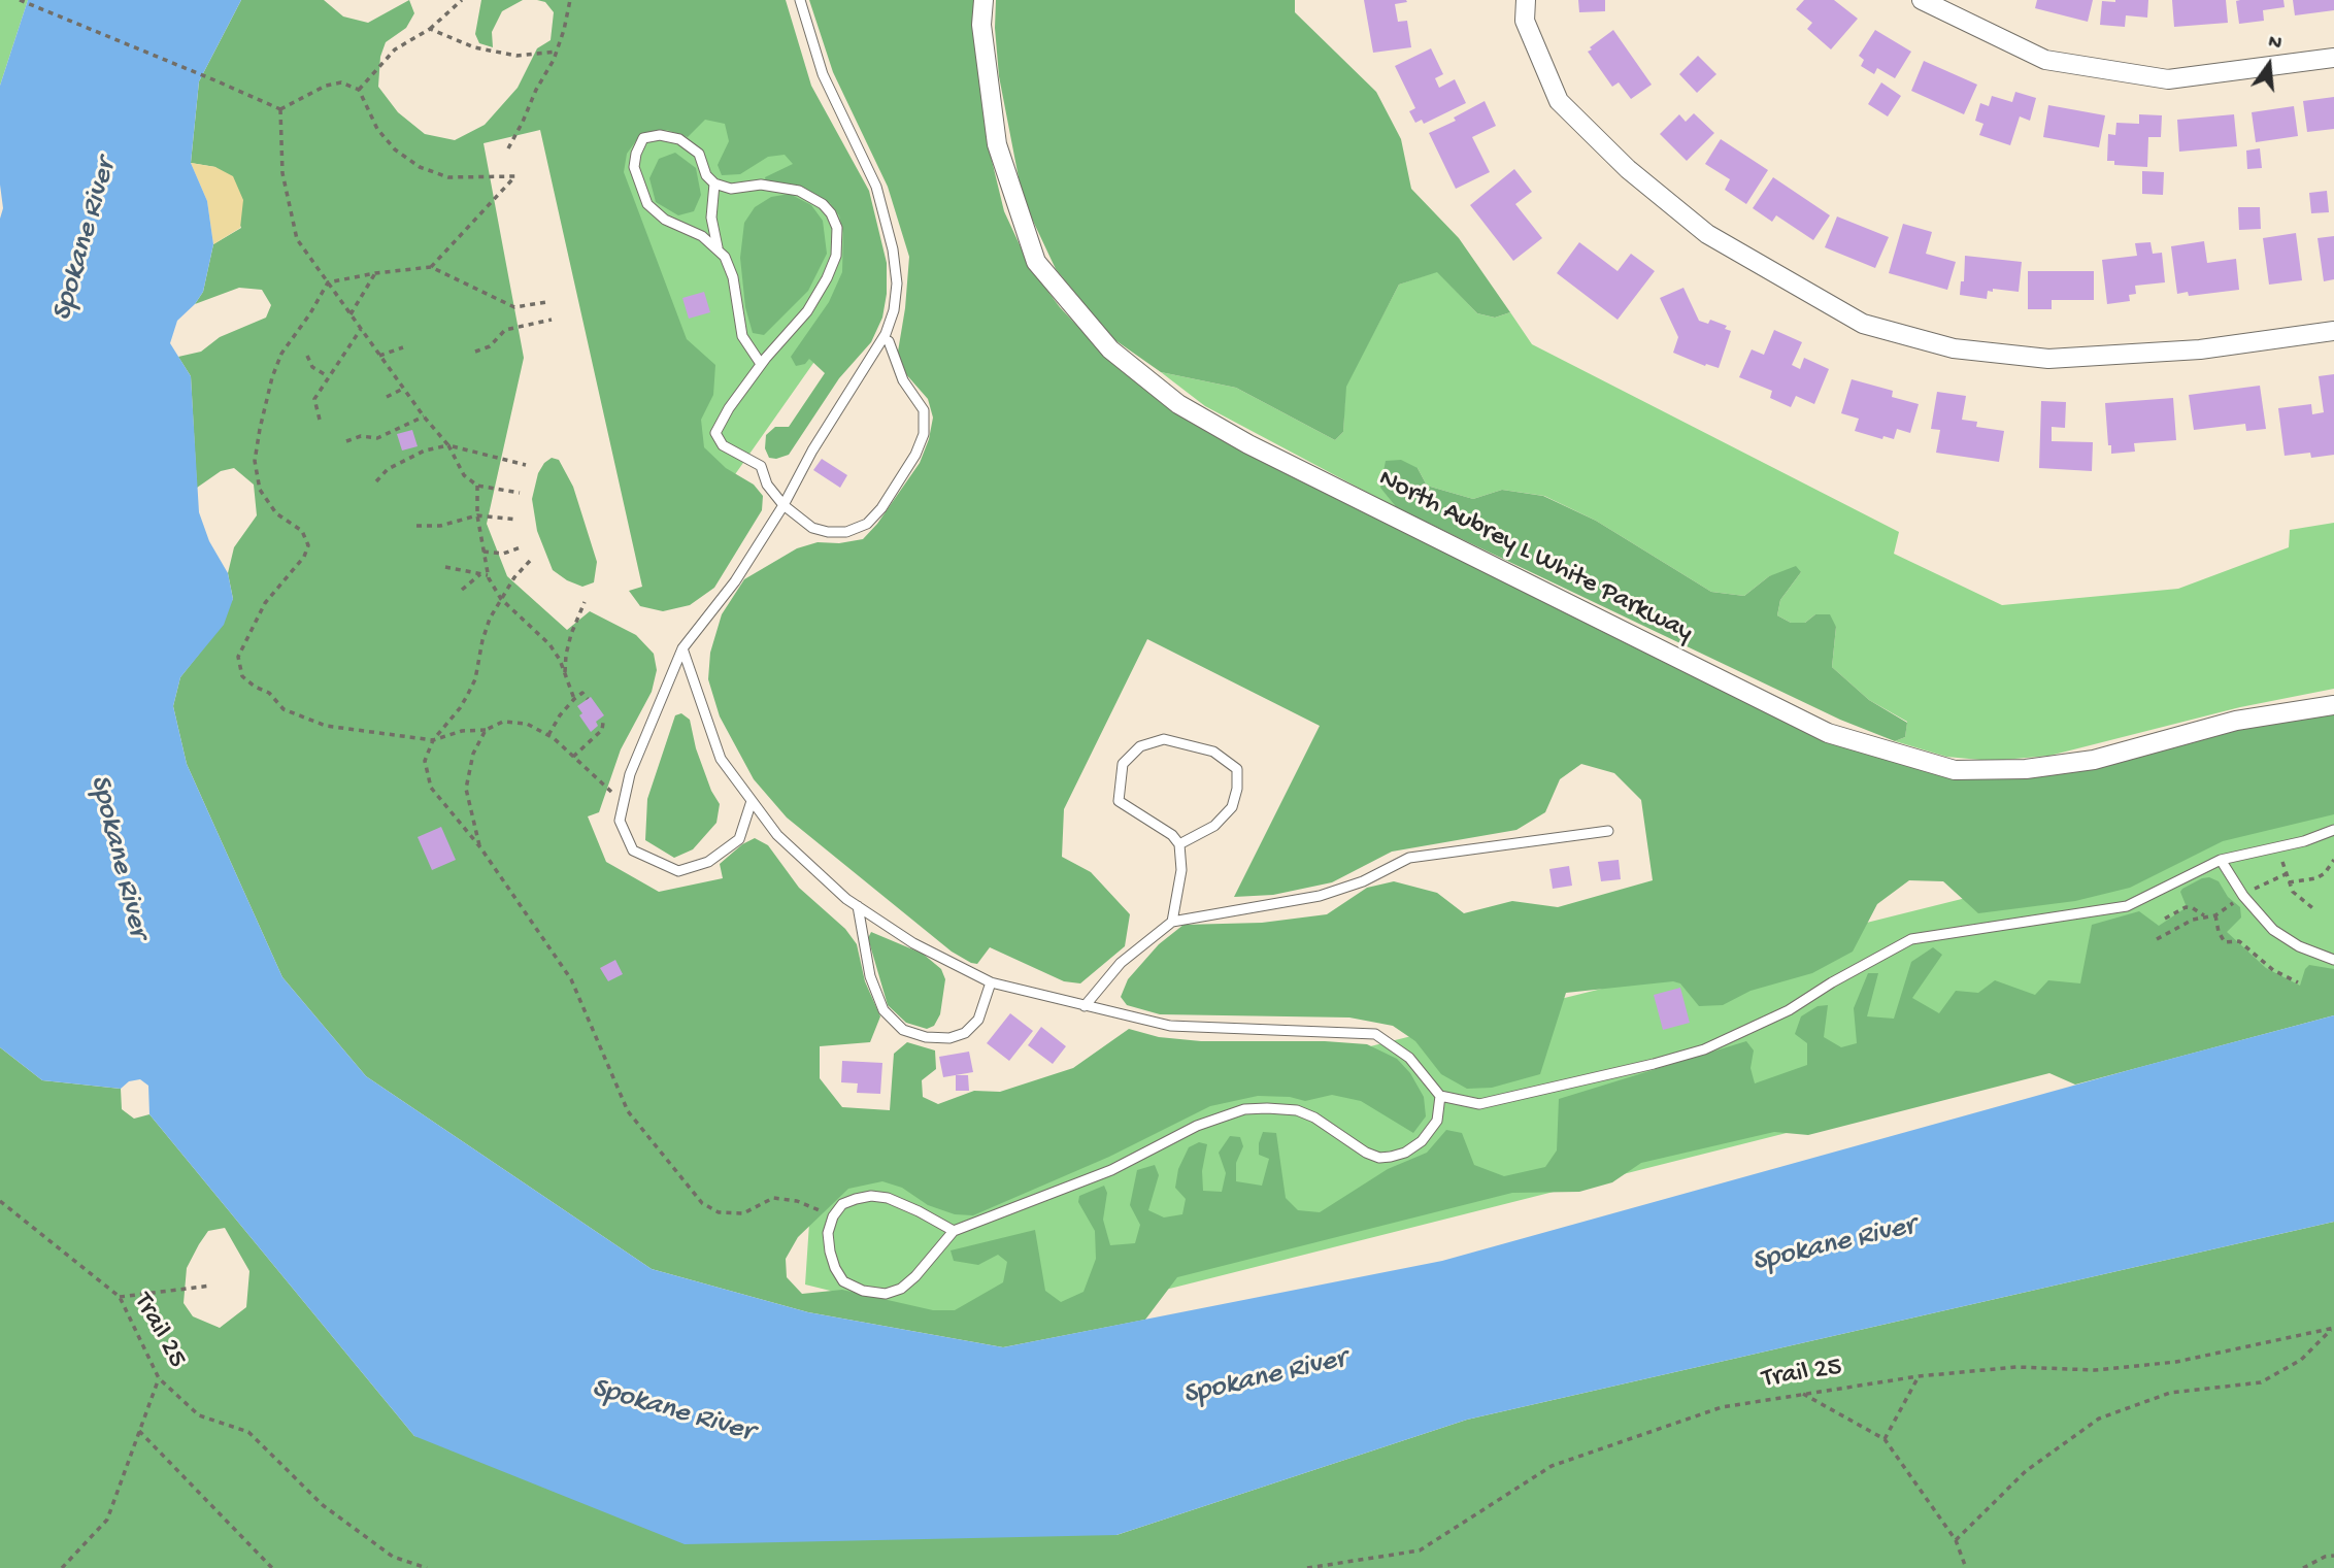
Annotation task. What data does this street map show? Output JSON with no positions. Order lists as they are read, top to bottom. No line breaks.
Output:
{"streets":{"street":["North Aubrey L White Parkway"],"path":["Trail 25"]},"water":["Spokane River"],"north":"top"}
